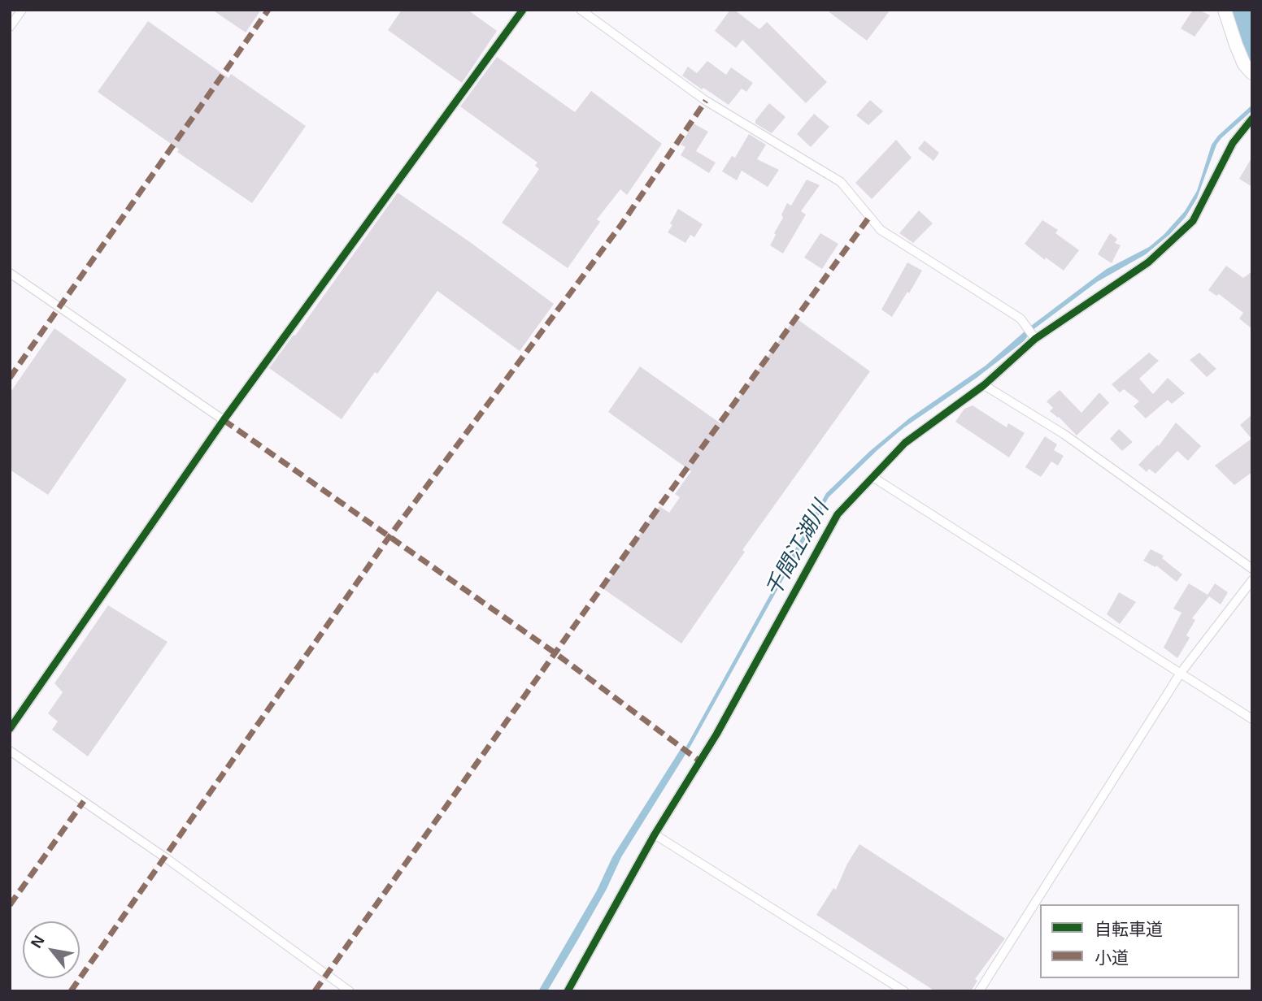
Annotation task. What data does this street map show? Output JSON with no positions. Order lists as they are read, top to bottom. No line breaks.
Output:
{"water":["千間江湖川"],"legend":["自転車道","小道"],"north":"top left"}
